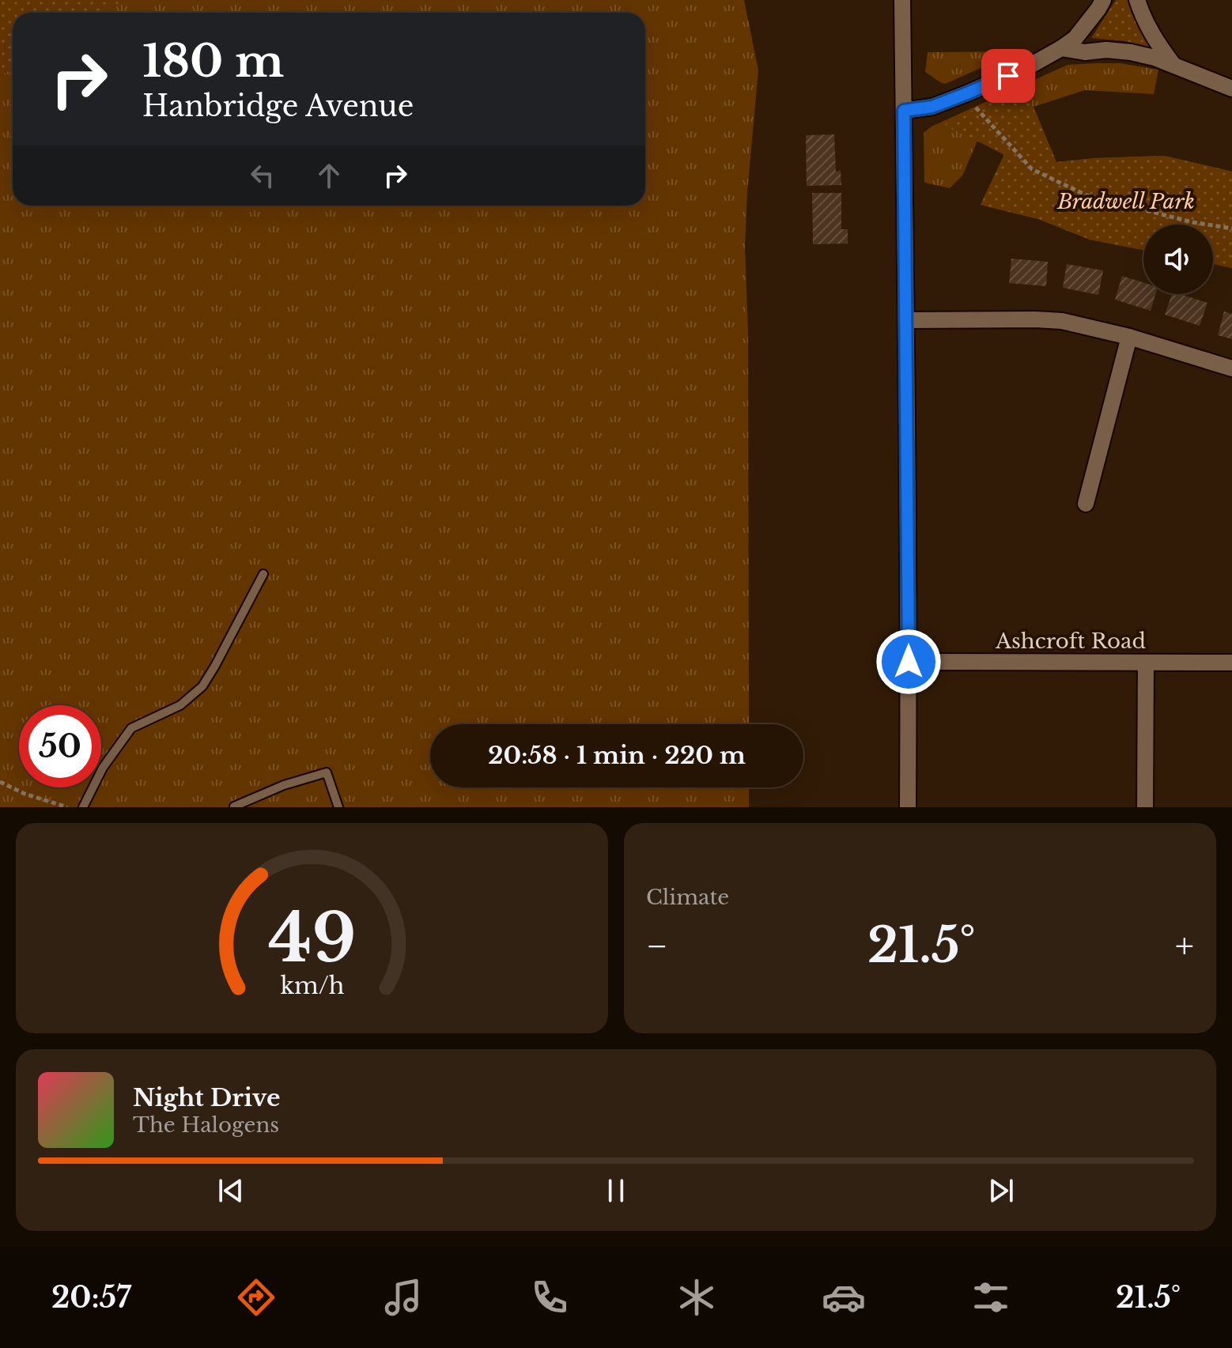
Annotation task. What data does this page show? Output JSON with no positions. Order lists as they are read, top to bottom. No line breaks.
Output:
{"streets":{"street":["Ashcroft Road"]},"parks":["Bradwell Park"],"page":{"turn":["180 m","Hanbridge Avenue"],"limit":"50","trip":"20:58 · 1 min · 220 m","tile":"Climate","heat":["−","21.5°","+"],"song":["Night Drive","The Halogens"],"tabs":["20:57","21.5°"],"gauge":["49","km/h"]}}
